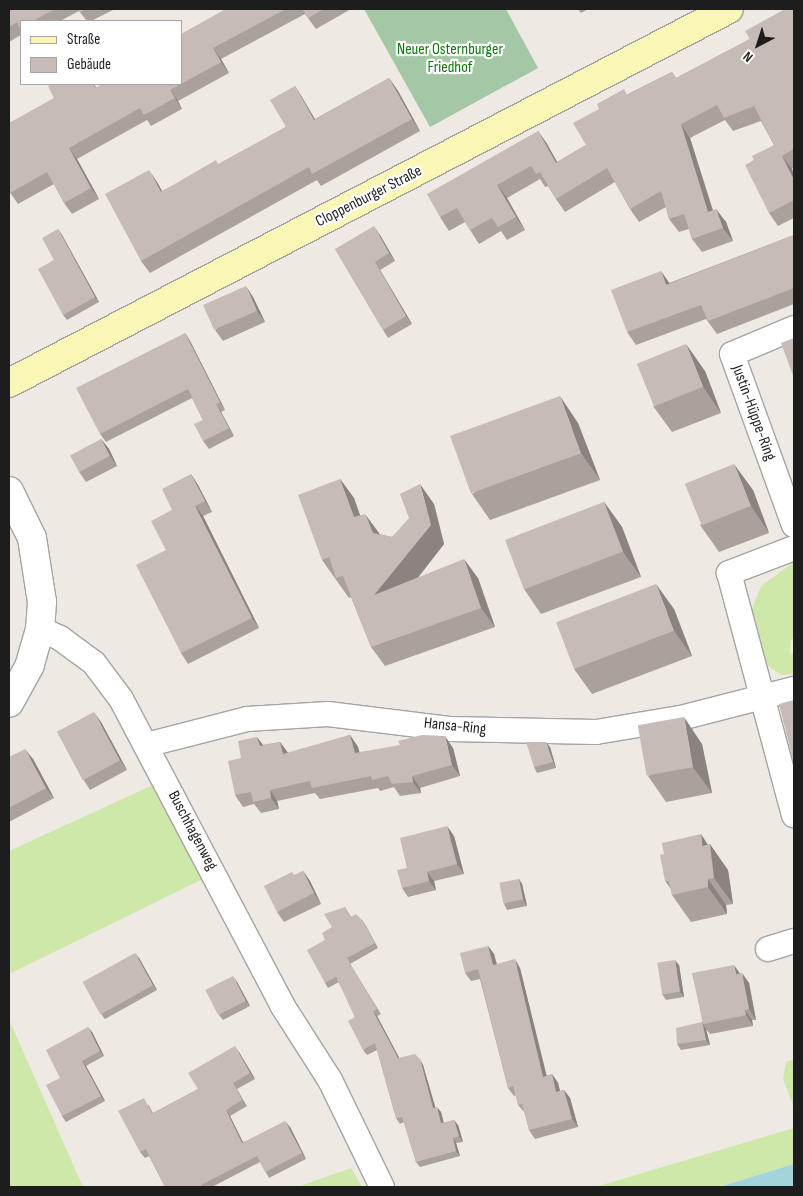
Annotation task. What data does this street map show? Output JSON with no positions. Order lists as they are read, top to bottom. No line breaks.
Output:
{"streets":{"main road":["Cloppenburger Straße"],"street":["Justin-Hüppe-Ring","Hansa-Ring","Buschhagenweg"]},"crossings":[["Hansa-Ring","Buschhagenweg"]],"parks":["Neuer Osternburger Friedhof"],"legend":["Straße","Gebäude"],"north":"bottom left"}
